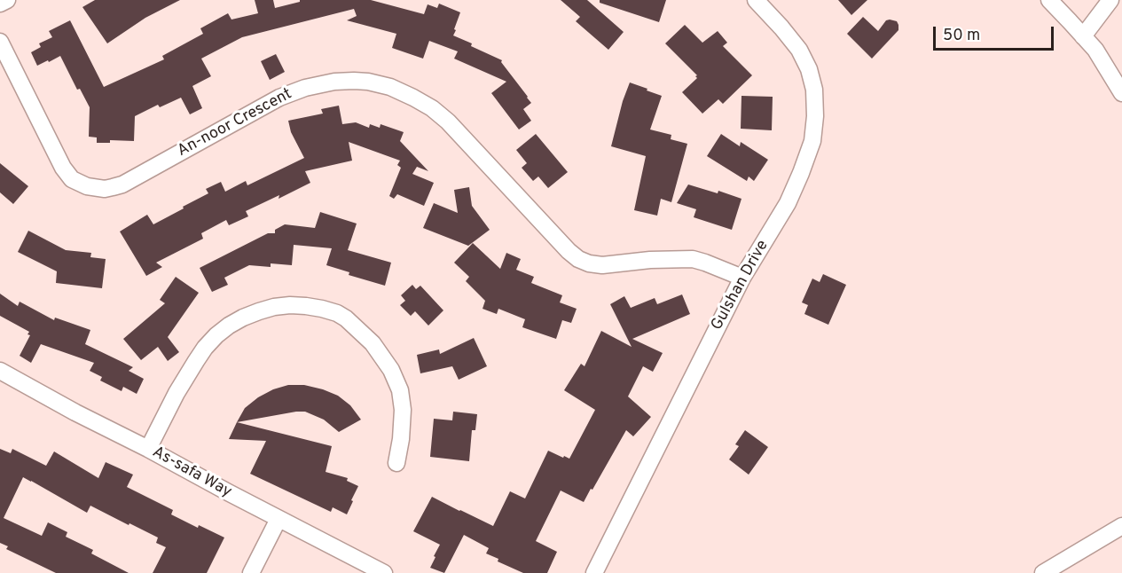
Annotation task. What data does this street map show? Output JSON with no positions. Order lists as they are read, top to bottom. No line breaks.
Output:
{"streets":{"street":["An-noor Crescent","Gulshan Drive","As-safa Way"]},"crossings":[["An-noor Crescent","Gulshan Drive"]],"scale_bar":"50 m"}
